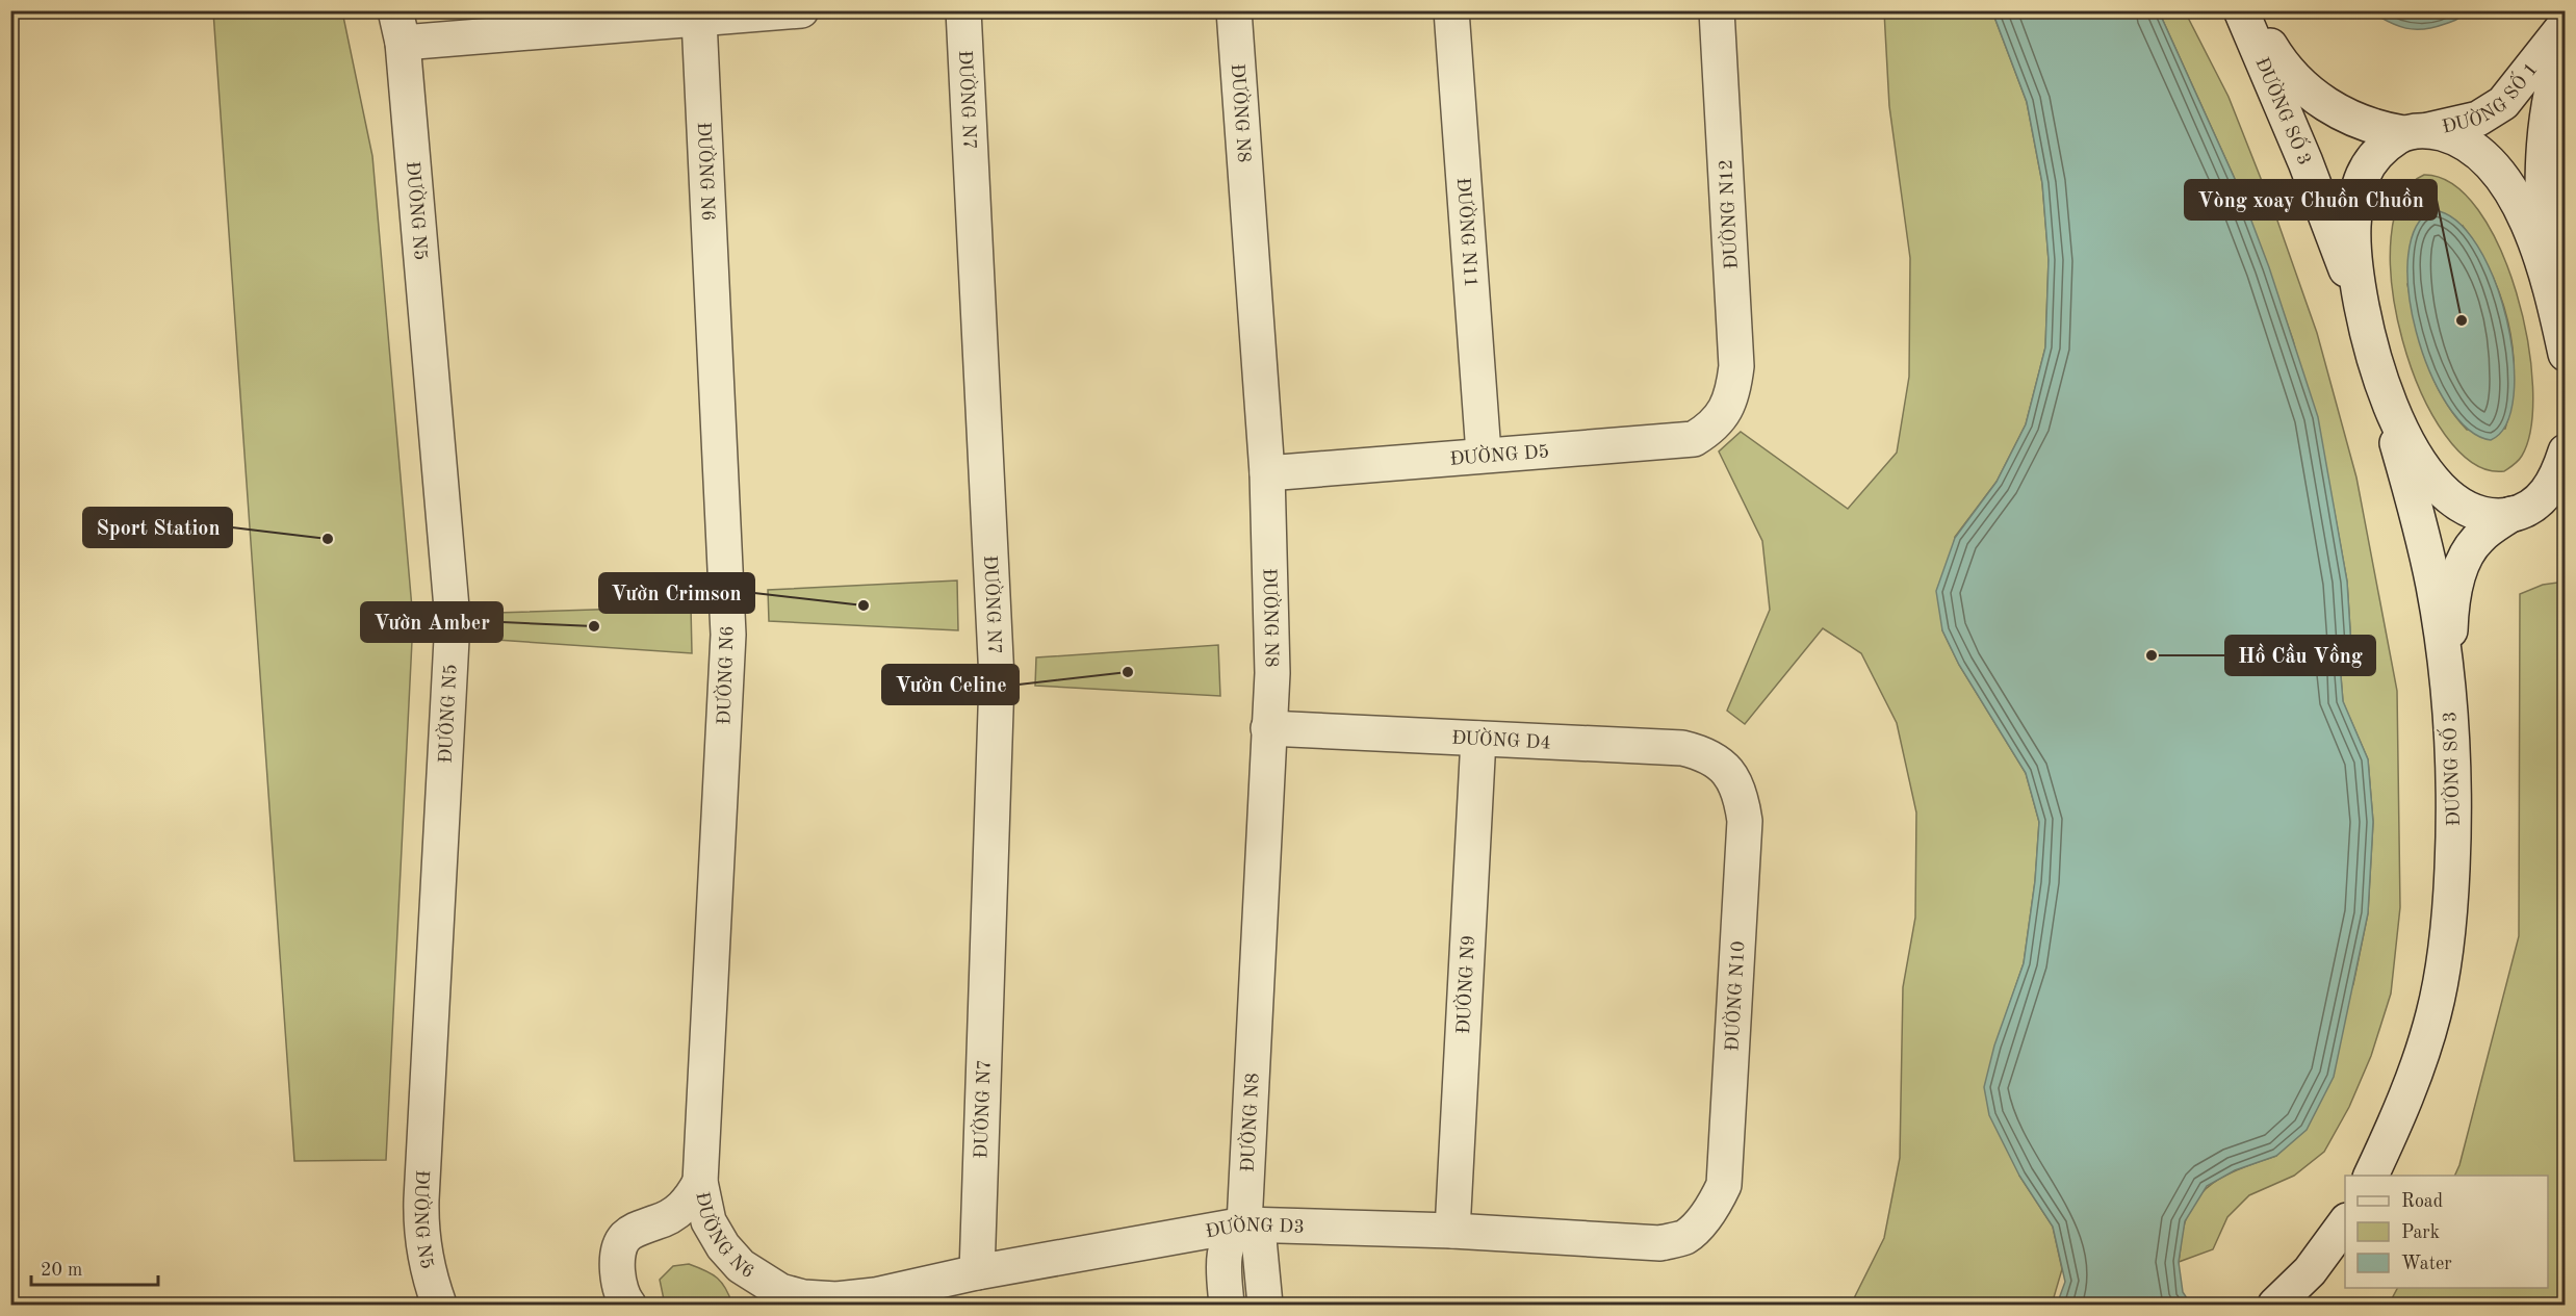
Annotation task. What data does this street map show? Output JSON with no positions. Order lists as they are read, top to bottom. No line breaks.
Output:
{"streets":{"street":["ĐƯỜNG SỐ 1","ĐƯỜNG N7","ĐƯỜNG SỐ 3","ĐƯỜNG N8","ĐƯỜNG N6","ĐƯỜNG N5","ĐƯỜNG N12","ĐƯỜNG N11","ĐƯỜNG D5","ĐƯỜNG D4","ĐƯỜNG N9","ĐƯỜNG N10","ĐƯỜNG D3"]},"crossings":[["ĐƯỜNG N7","ĐƯỜNG D3"],["ĐƯỜNG N8","ĐƯỜNG D5"],["ĐƯỜNG N8","ĐƯỜNG D4"],["ĐƯỜNG N8","ĐƯỜNG D3"],["ĐƯỜNG N6","ĐƯỜNG D3"],["ĐƯỜNG N12","ĐƯỜNG D5"],["ĐƯỜNG N11","ĐƯỜNG D5"],["ĐƯỜNG D4","ĐƯỜNG N9"],["ĐƯỜNG D4","ĐƯỜNG N10"],["ĐƯỜNG N9","ĐƯỜNG D3"],["ĐƯỜNG N10","ĐƯỜNG D3"]],"places":["Vòng xoay Chuồn Chuồn","Sport Station","Vườn Crimson","Vườn Amber","Hồ Cầu Vồng","Vườn Celine"],"legend":["Road","Park","Water"],"scale_bar":"20 m"}
